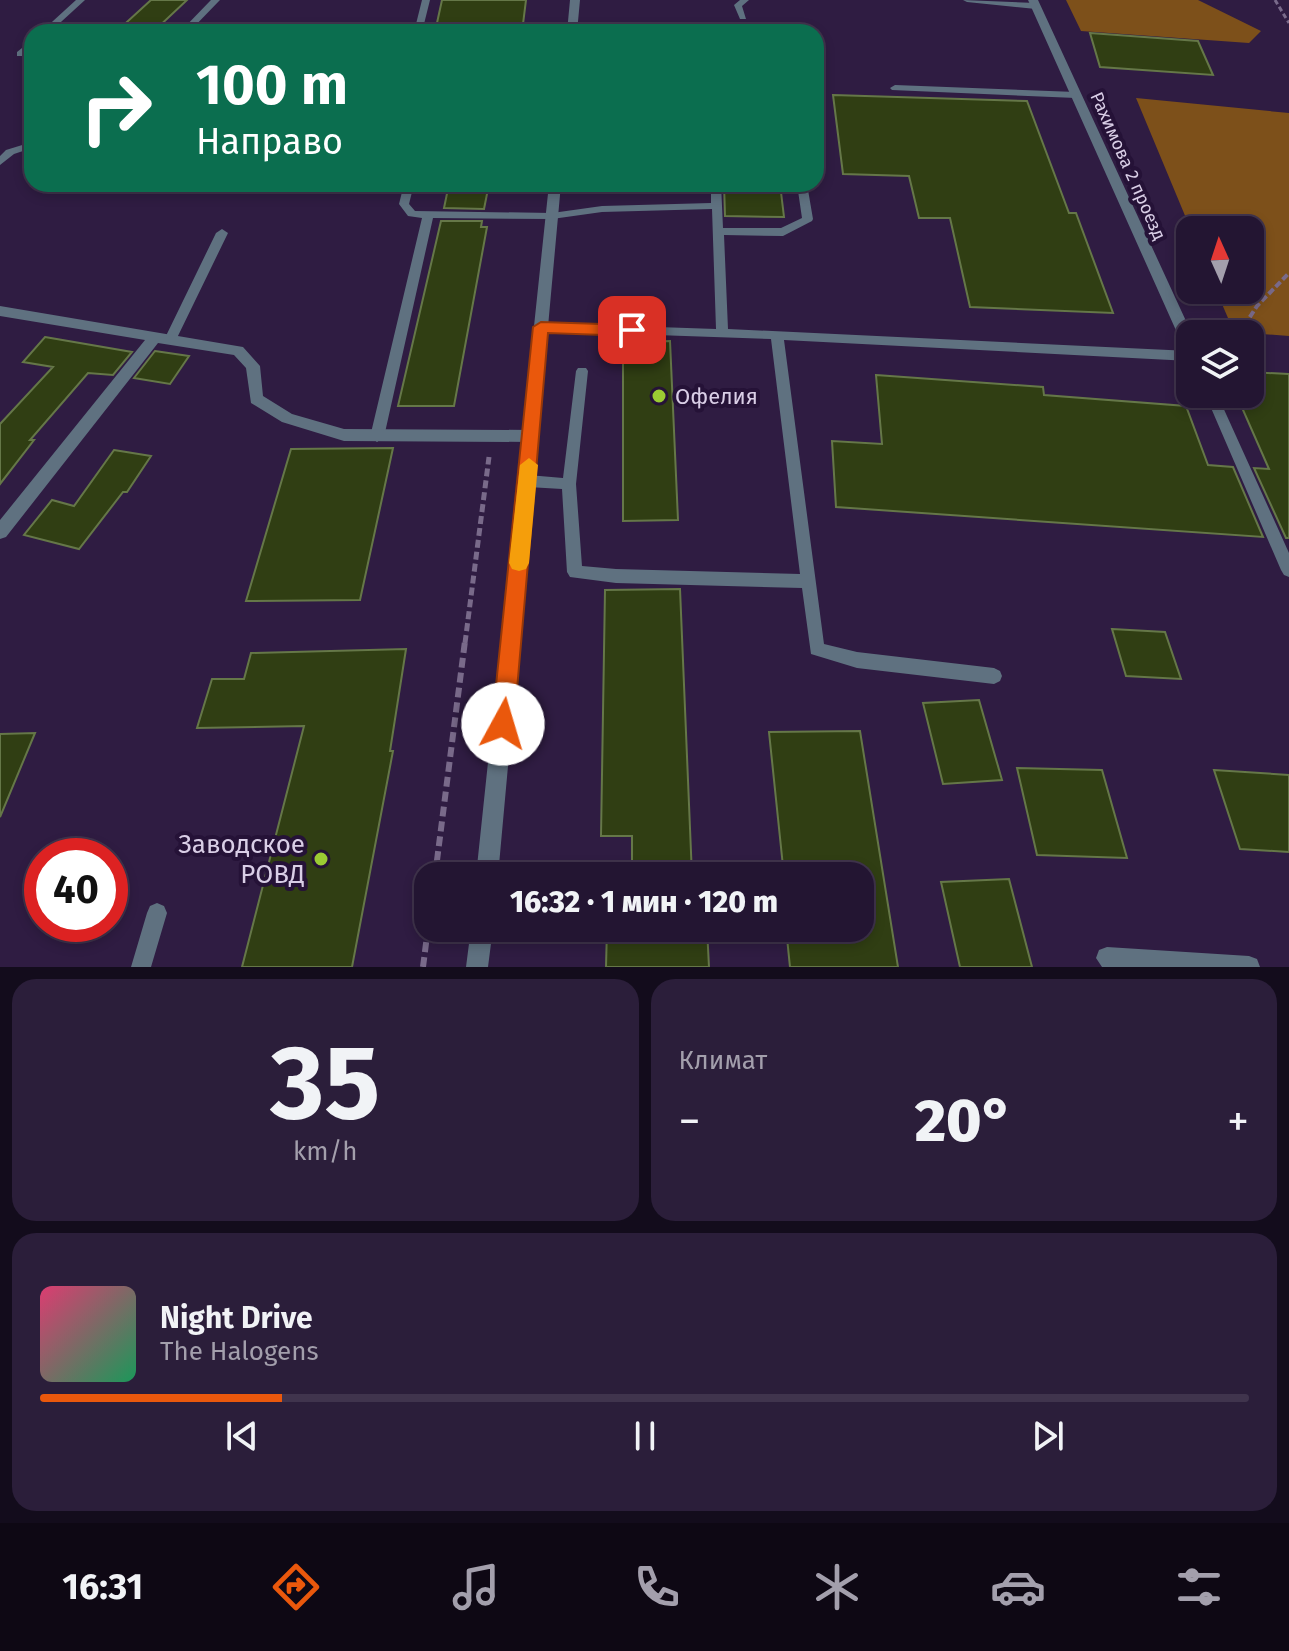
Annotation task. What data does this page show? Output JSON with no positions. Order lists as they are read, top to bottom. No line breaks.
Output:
{"streets":{"street":["Рахимова 2 проезд"]},"places":["Офелия","Заводское РОВД"],"north":"top","page":{"turn":["100 m","Направо"],"limit":"40","trip":"16:32 · 1 мин · 120 m","tile":[["35","km/h"],"Климат"],"heat":["−","20°","+"],"song":["Night Drive","The Halogens"],"tabs":"16:31"}}
